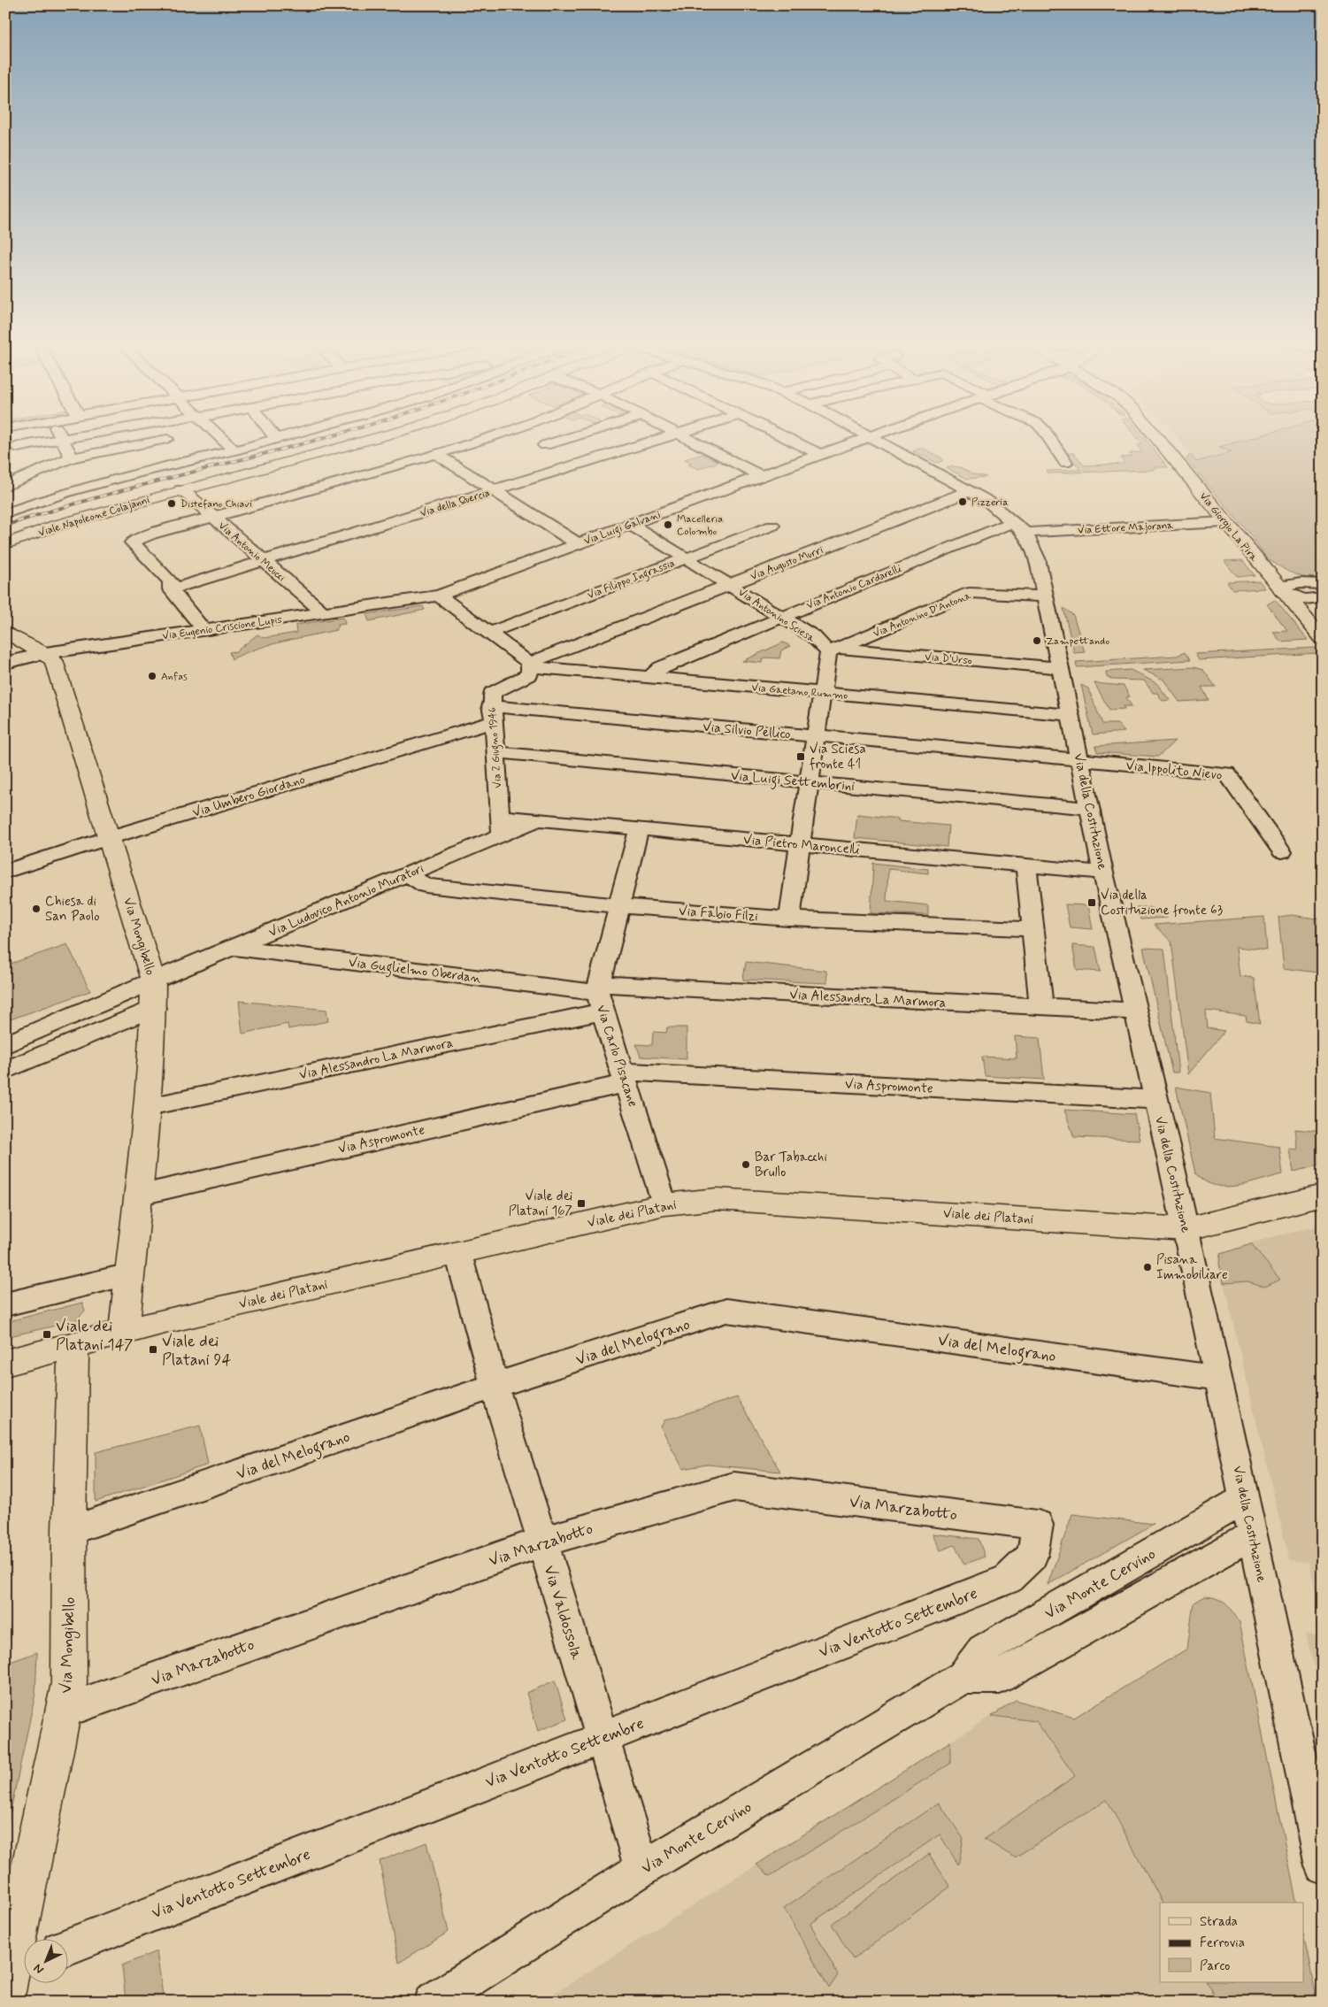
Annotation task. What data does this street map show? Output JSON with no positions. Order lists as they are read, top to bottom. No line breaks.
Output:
{"streets":{"street":["Via della Quercia","Viale Napoleone Colajanni","Via Giorgio La Pira","Via Luigi Galvani","Via Ettore Majorana","Via Antonio Meucci","Via Augusto Murri","Via Filippo Ingrassia","Via Antonio Cardarelli","Via Antonino D'Antona","Via Antonino Sciesa","Via Eugenio Criscione Lupis","Via D'Urso","Via Gaetano Rummo","Via Silvio Pellico","Via 2 Giugno 1946","Via Ippolito Nievo","Via Luigi Settembrini","Via Umbero Giordano","Via della Costituzione","Via Pietro Maroncelli","Via Ludovico Antonio Muratori","Via Fabio Filzi","Via Mongibello","Via Guglielmo Oberdan","Via Alessandro La Marmora","Via Carlo Pisacane","Via Aspromonte","Viale dei Platani","Via del Melograno","Via Marzabotto","Via Monte Cervino","Via Valdossola","Via Ventotto Settembre"]},"crossings":[["Via della Quercia","Via Antonio Meucci"],["Viale Napoleone Colajanni","Via Antonio Meucci"],["Via Giorgio La Pira","Via Ettore Majorana"],["Via Luigi Galvani","Via Antonino Sciesa"],["Via Luigi Galvani","Via Eugenio Criscione Lupis"],["Via Ettore Majorana","Via della Costituzione"],["Via Antonio Meucci","Via Eugenio Criscione Lupis"],["Via Augusto Murri","Via Antonino Sciesa"],["Via Augusto Murri","Via Gaetano Rummo"],["Via Augusto Murri","Via 2 Giugno 1946"],["Via Augusto Murri","Via della Costituzione"],["Via Filippo Ingrassia","Via Antonino Sciesa"],["Via Antonio Cardarelli","Via Antonino Sciesa"],["Via Antonio Cardarelli","Via Gaetano Rummo"],["Via Antonio Cardarelli","Via della Costituzione"],["Via Antonino D'Antona","Via Antonino Sciesa"],["Via Antonino D'Antona","Via D'Urso"],["Via Antonino D'Antona","Via della Costituzione"],["Via Antonino Sciesa","Via D'Urso"],["Via Antonino Sciesa","Via Gaetano Rummo"],["Via Antonino Sciesa","Via Silvio Pellico"],["Via Antonino Sciesa","Via Luigi Settembrini"],["Via Antonino Sciesa","Via Pietro Maroncelli"],["Via Antonino Sciesa","Via Fabio Filzi"],["Via Eugenio Criscione Lupis","Via Mongibello"],["Via D'Urso","Via della Costituzione"],["Via Gaetano Rummo","Via 2 Giugno 1946"],["Via Gaetano Rummo","Via della Costituzione"],["Via Silvio Pellico","Via 2 Giugno 1946"],["Via Silvio Pellico","Via Ippolito Nievo"],["Via Silvio Pellico","Via Umbero Giordano"],["Via Silvio Pellico","Via della Costituzione"],["Via 2 Giugno 1946","Via Luigi Settembrini"],["Via 2 Giugno 1946","Via Umbero Giordano"],["Via 2 Giugno 1946","Via Pietro Maroncelli"],["Via 2 Giugno 1946","Via Ludovico Antonio Muratori"],["Via Ippolito Nievo","Via della Costituzione"],["Via Luigi Settembrini","Via della Costituzione"],["Via Umbero Giordano","Via Mongibello"],["Via della Costituzione","Via Pietro Maroncelli"],["Via della Costituzione","Via Alessandro La Marmora"],["Via della Costituzione","Via Aspromonte"],["Via della Costituzione","Viale dei Platani"],["Via della Costituzione","Via del Melograno"],["Via della Costituzione","Via Monte Cervino"],["Via Pietro Maroncelli","Via Ludovico Antonio Muratori"],["Via Ludovico Antonio Muratori","Via Fabio Filzi"],["Via Ludovico Antonio Muratori","Via Mongibello"],["Via Ludovico Antonio Muratori","Via Guglielmo Oberdan"],["Via Mongibello","Via Alessandro La Marmora"],["Via Mongibello","Via Aspromonte"],["Via Mongibello","Viale dei Platani"],["Via Mongibello","Via del Melograno"],["Via Mongibello","Via Marzabotto"],["Via Guglielmo Oberdan","Via Alessandro La Marmora"],["Via Guglielmo Oberdan","Via Carlo Pisacane"],["Via Alessandro La Marmora","Via Carlo Pisacane"],["Via Carlo Pisacane","Via Aspromonte"],["Via Carlo Pisacane","Viale dei Platani"],["Viale dei Platani","Via Valdossola"],["Via del Melograno","Via Valdossola"],["Via Marzabotto","Via Valdossola"],["Via Marzabotto","Via Ventotto Settembre"],["Via Monte Cervino","Via Valdossola"],["Via Valdossola","Via Ventotto Settembre"]],"places":{"other":["Pizzeria","Distefano Chiavi","Macelleria Colombo","Zampettando","Anfas","Chiesa di San Paolo","Bar Tabacchi Brullo","Pisana Immobiliare"],"transit":["Via Sciesa fronte 41","Via della Costituzione fronte 63","Viale dei Platani 167","Viale dei Platani 147","Viale dei Platani 94"]},"legend":["Strada","Ferrovia","Parco"],"north":"bottom left"}
